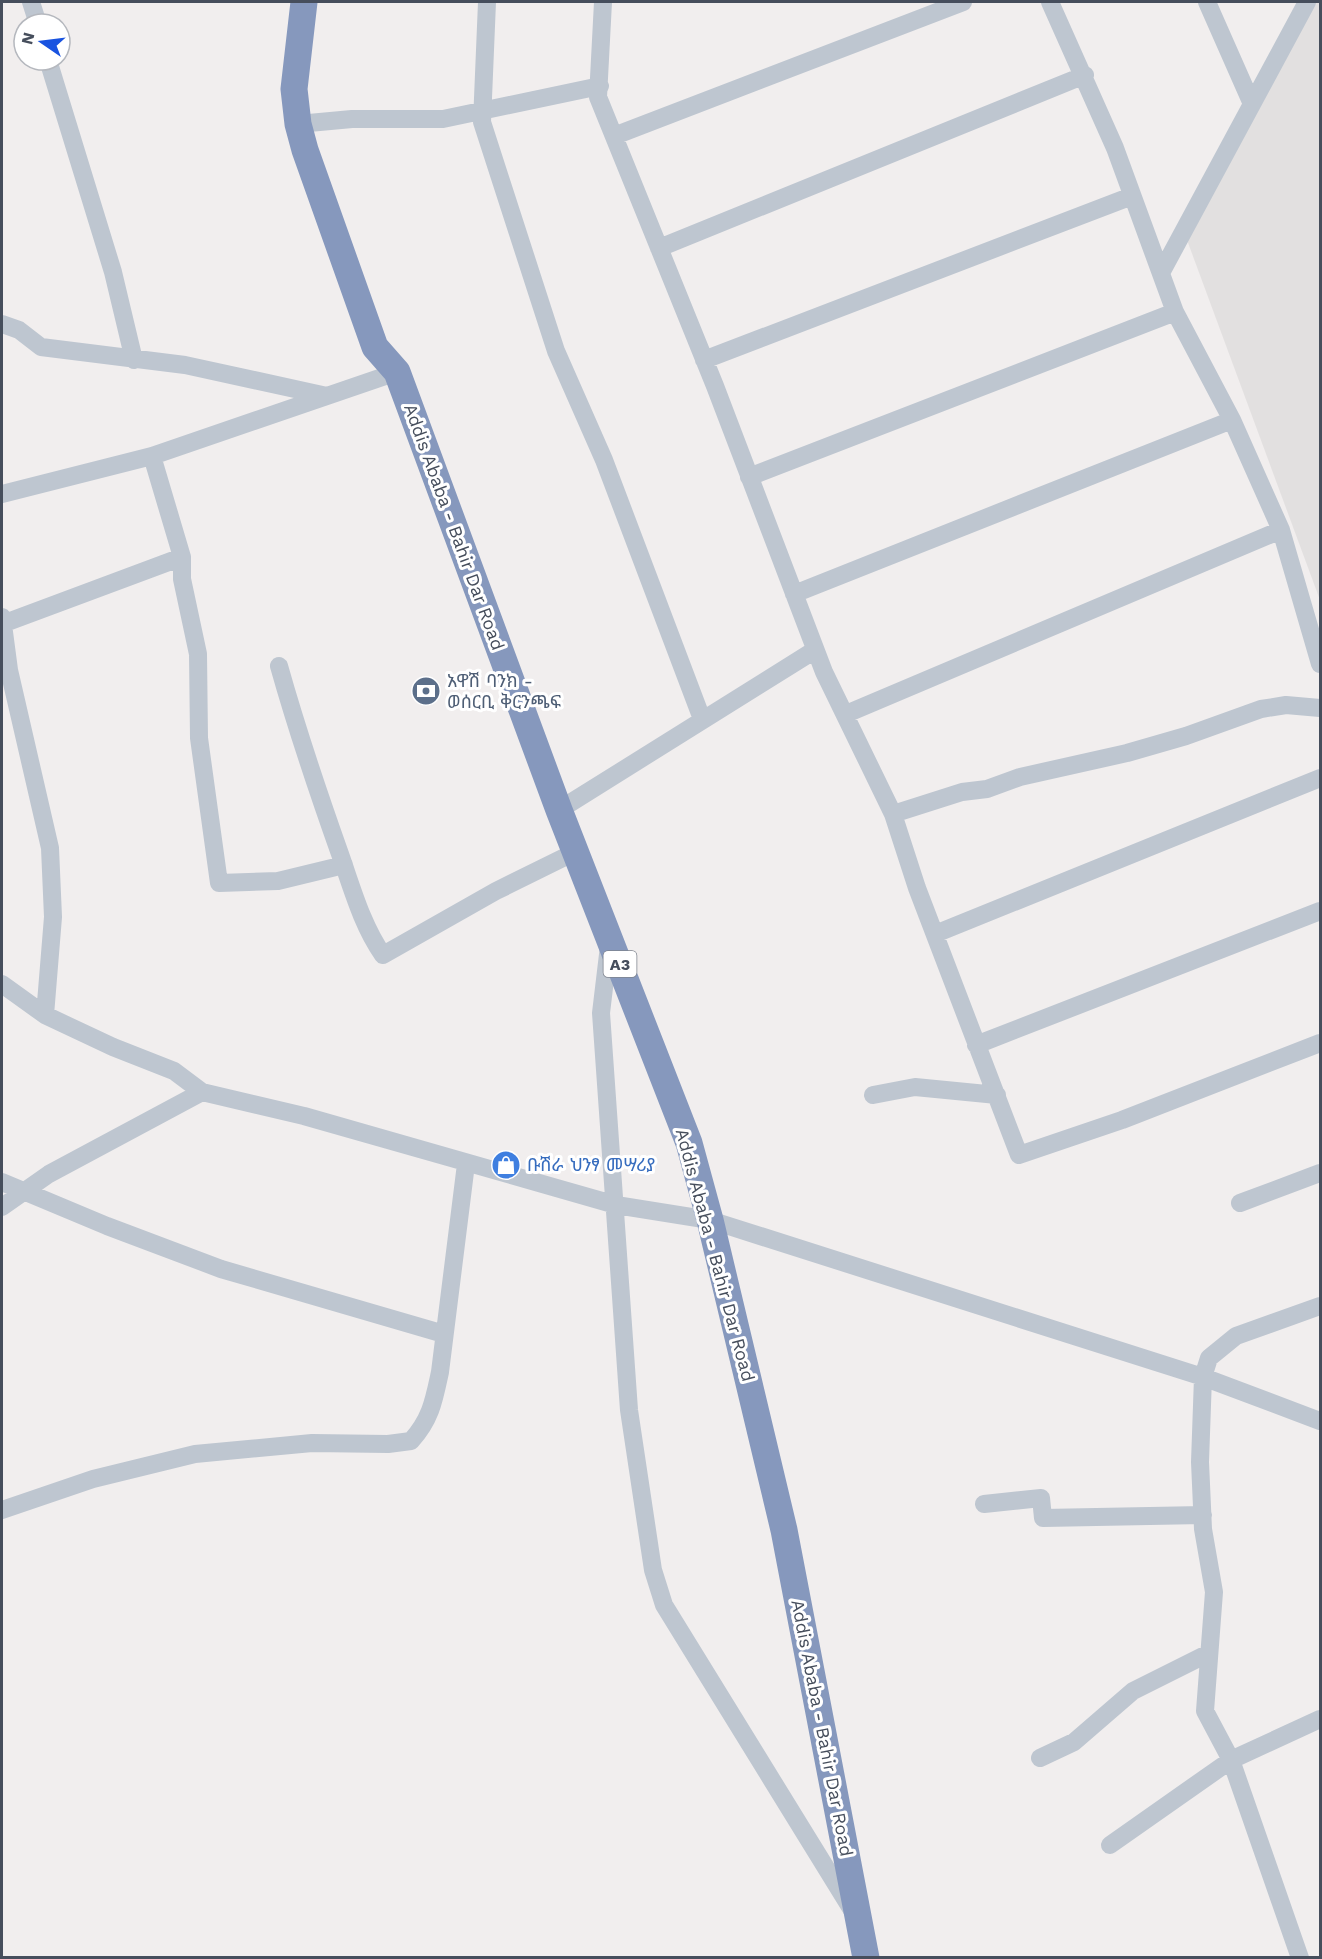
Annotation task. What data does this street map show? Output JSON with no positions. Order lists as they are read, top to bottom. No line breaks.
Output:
{"streets":{"highway":["Addis Ababa - Bahir Dar Road","A3"]},"places":{"bank":["አዋሽ ባንክ - ወሰርቢ ቅርንጫፍ"],"shop":["ቡሽራ ህንፃ መሣሪያ"]},"north":"left"}
